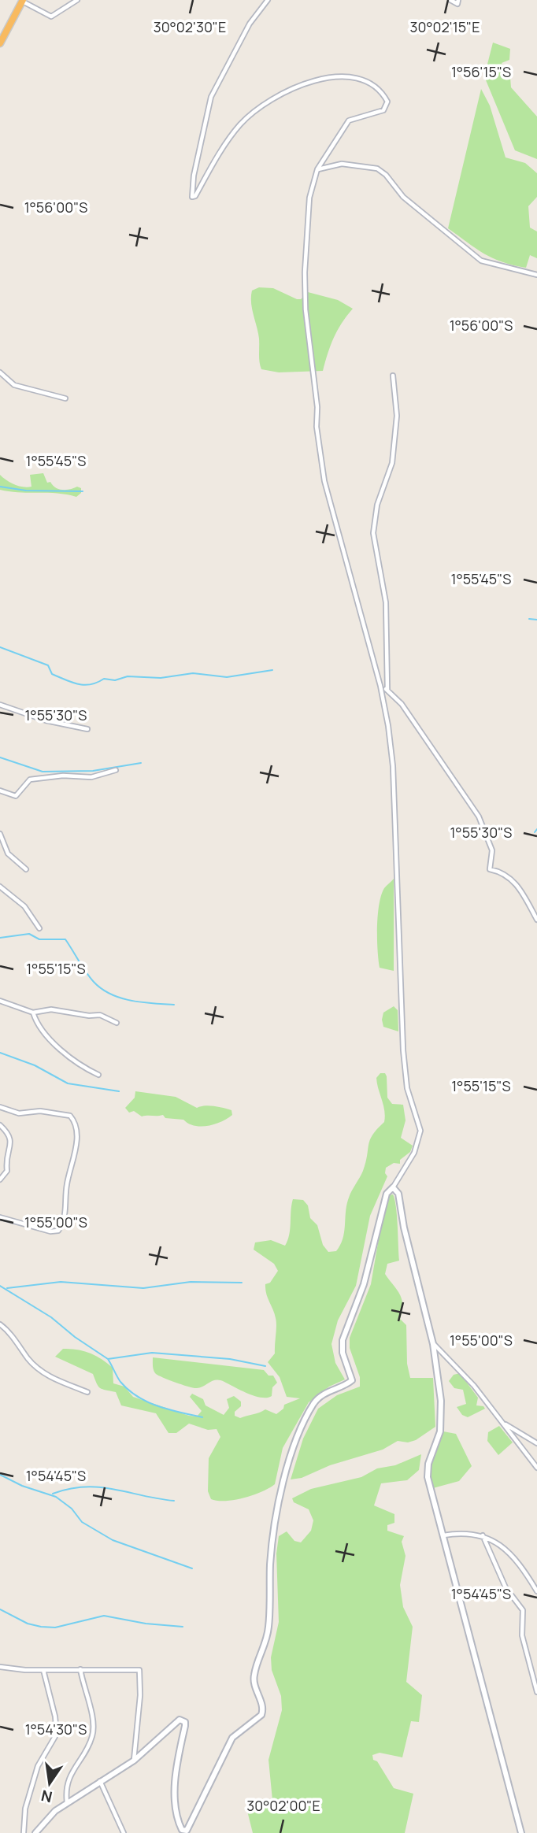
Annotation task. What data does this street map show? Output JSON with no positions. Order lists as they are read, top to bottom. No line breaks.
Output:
{"north":"bottom","coordinates":["30°02'15\"E","30°02'30\"E","1°56'15\"S","1°56'00\"S","1°55'45\"S","1°55'30\"S","1°55'15\"S","1°55'00\"S","1°54'45\"S","1°54'30\"S","30°02'00\"E"]}
